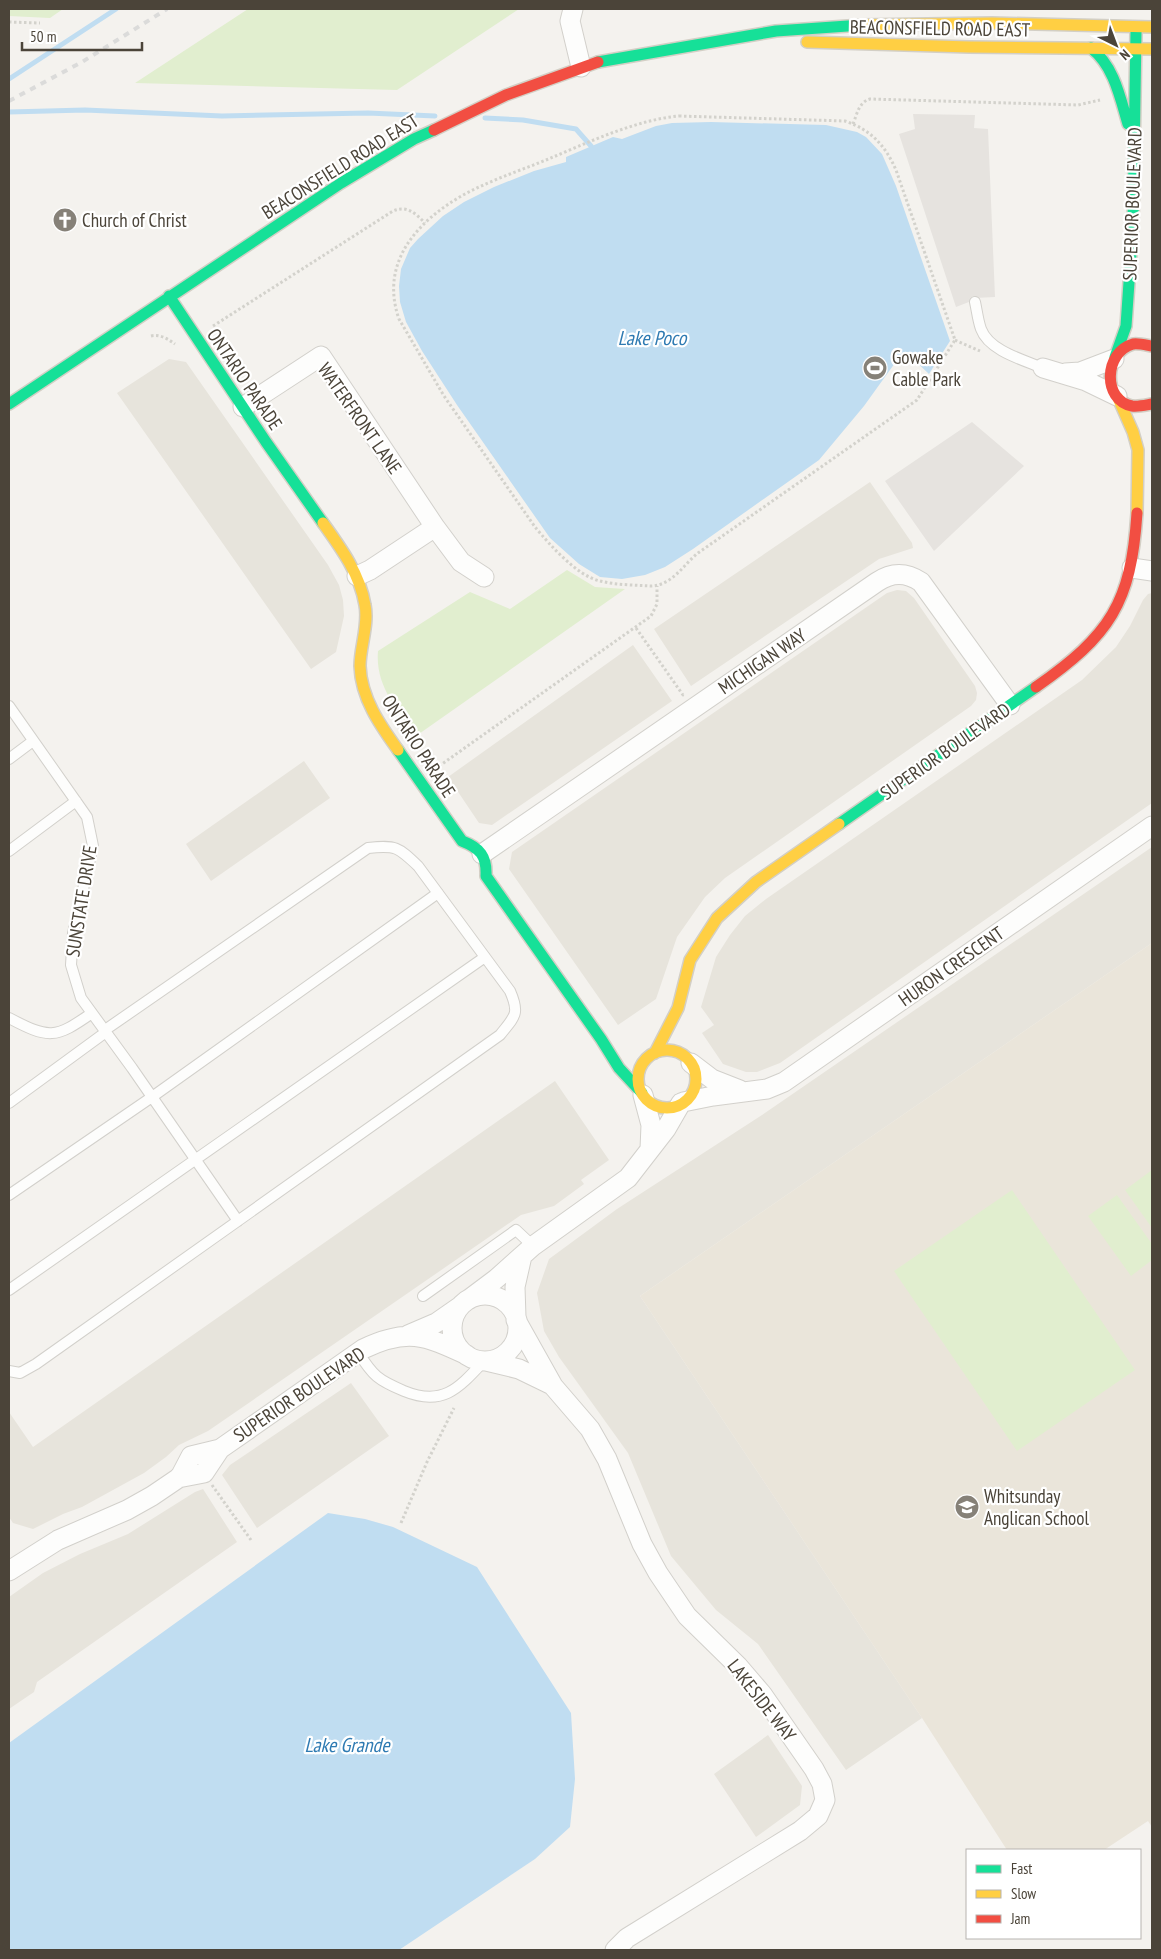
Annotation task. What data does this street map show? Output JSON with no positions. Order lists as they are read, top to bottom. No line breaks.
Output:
{"streets":{"street":["BEACONSFIELD ROAD EAST","SUPERIOR BOULEVARD","ONTARIO PARADE","WATERFRONT LANE","MICHIGAN WAY","HURON CRESCENT","LAKESIDE WAY"],"lane":["SUNSTATE DRIVE"]},"crossings":[["BEACONSFIELD ROAD EAST","SUPERIOR BOULEVARD"],["BEACONSFIELD ROAD EAST","ONTARIO PARADE"],["SUPERIOR BOULEVARD","MICHIGAN WAY"],["SUPERIOR BOULEVARD","HURON CRESCENT"],["SUPERIOR BOULEVARD","LAKESIDE WAY"],["ONTARIO PARADE","WATERFRONT LANE"],["ONTARIO PARADE","MICHIGAN WAY"]],"water":["Lake Poco","Lake Grande"],"places":{"church":["Church of Christ"],"sports":["Gowake Cable Park"],"school or university":["Whitsunday Anglican School"]},"legend":["Fast","Slow","Jam"],"scale_bar":"50 m","north":"bottom right"}
